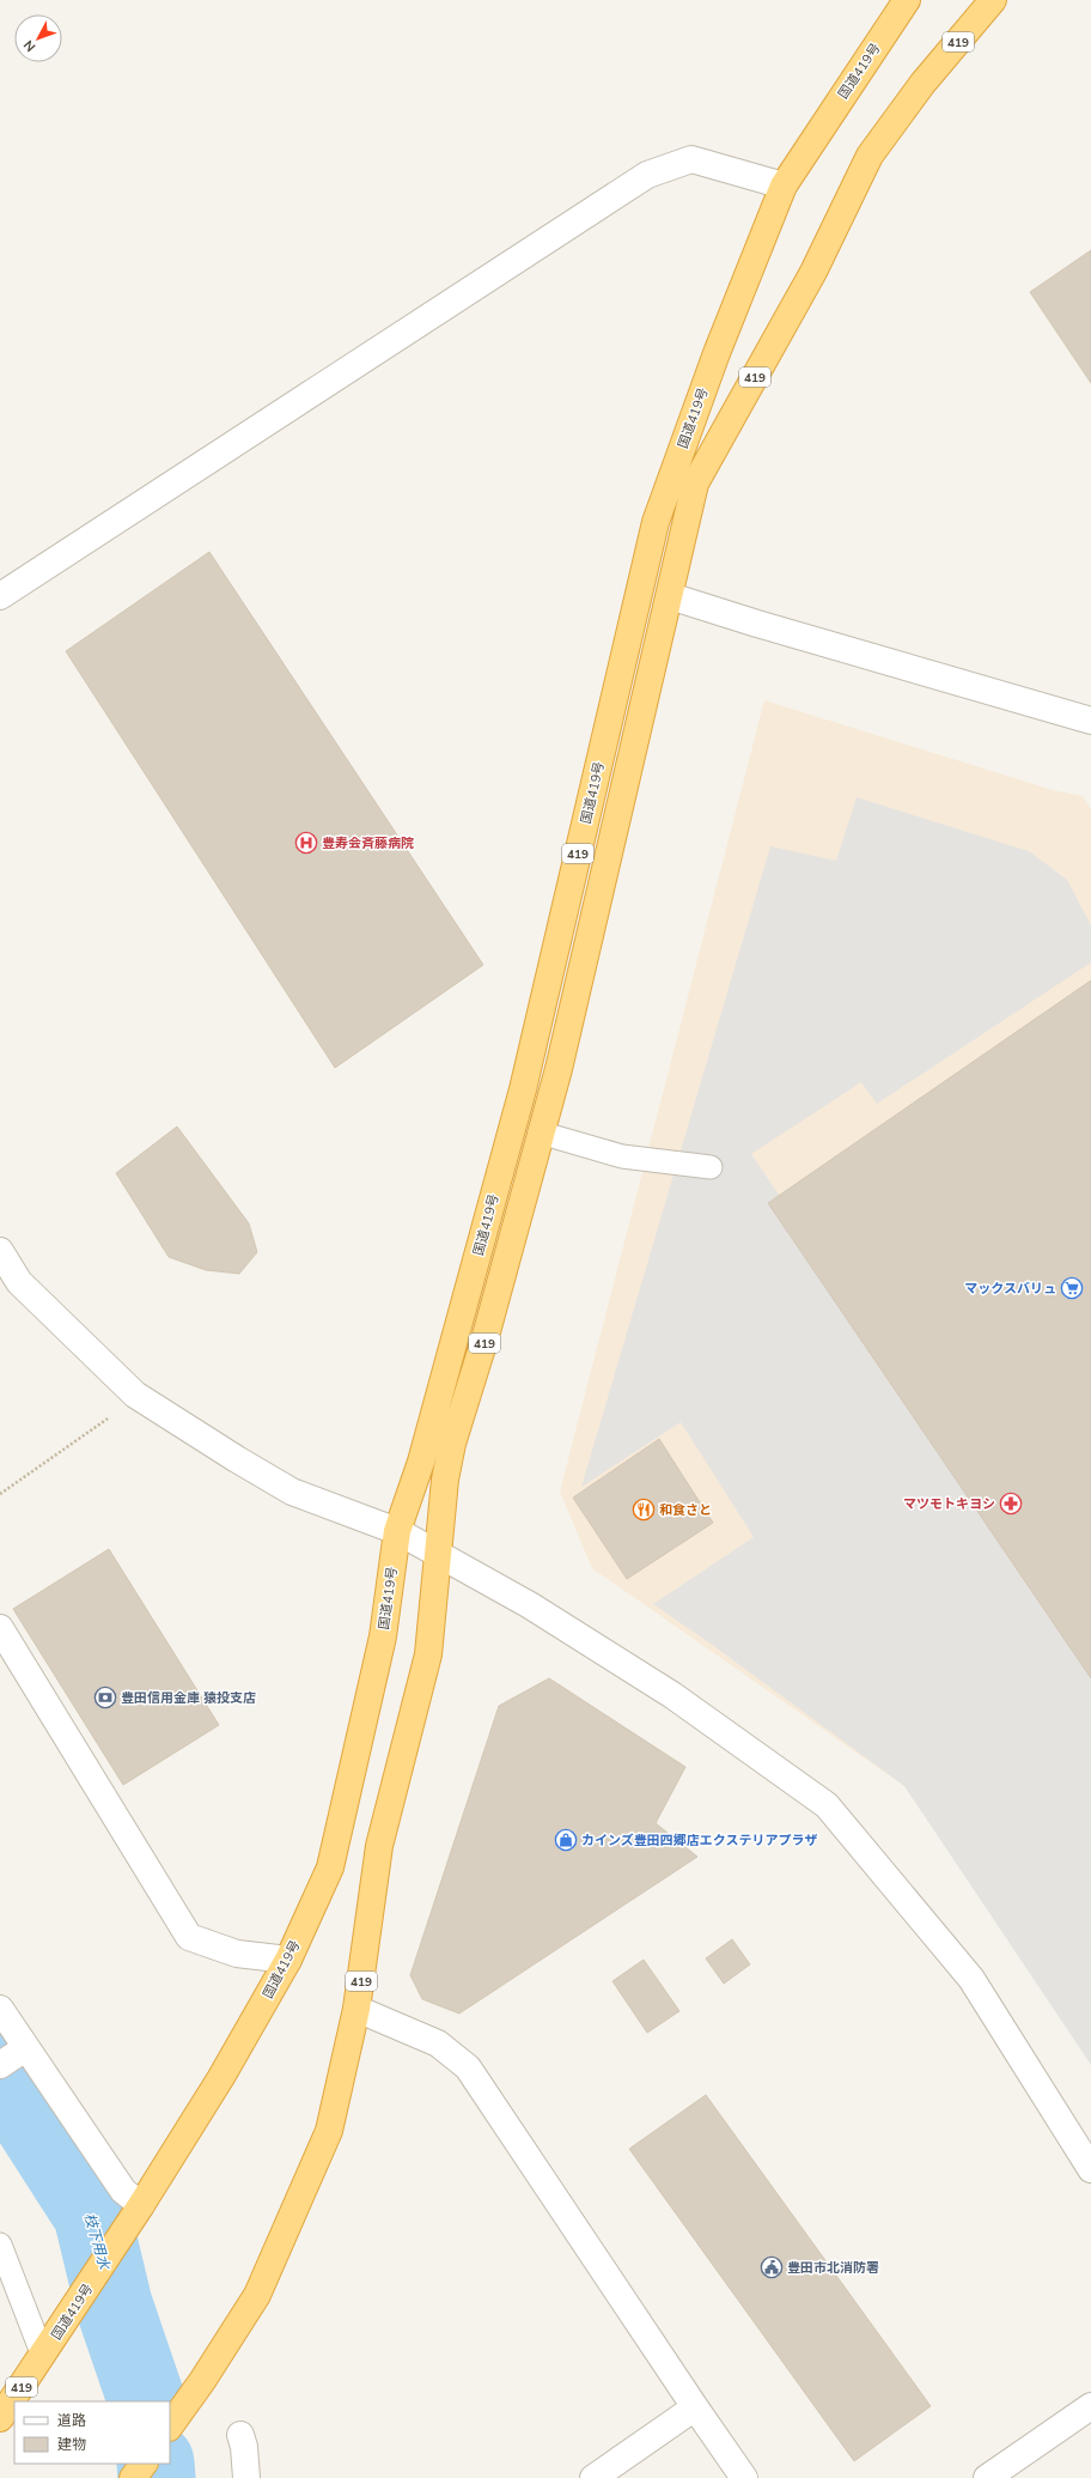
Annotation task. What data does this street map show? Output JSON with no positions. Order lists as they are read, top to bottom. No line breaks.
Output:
{"streets":{"highway":["419","国道419号"]},"water":["枝下用水"],"places":{"hospital":["豊寿会斉藤病院"],"supermarket":["マックスバリュ"],"pharmacy":["マツモトキヨシ"],"restaurant":["和食さと"],"bank":["豊田信用金庫 猿投支店"],"shop":["カインズ豊田四郷店エクステリアプラザ"],"public building":["豊田市北消防署"]},"legend":["道路","建物"],"north":"bottom left"}
